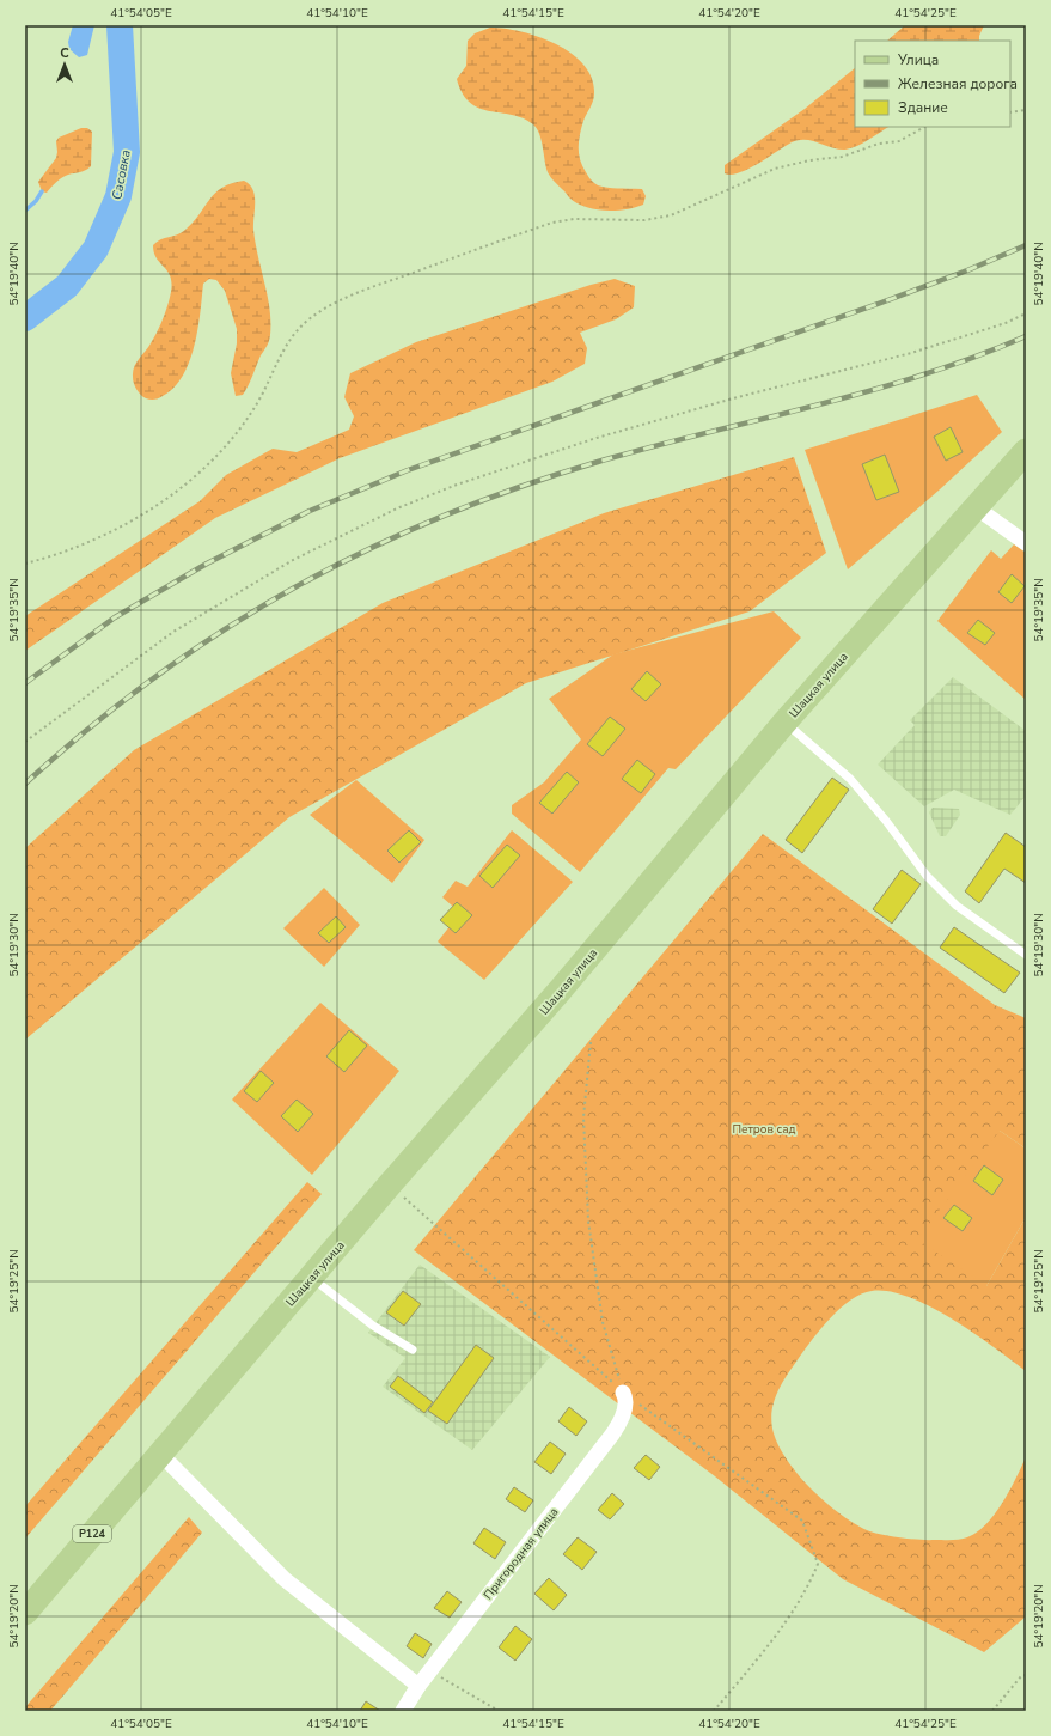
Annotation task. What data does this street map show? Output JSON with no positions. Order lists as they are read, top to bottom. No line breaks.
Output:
{"streets":{"main road":["Шацкая улица","Р124"],"street":["Пригородная улица"]},"crossings":[["Шацкая улица","Р124"]],"water":["Сасовка"],"parks":["Петров сад"],"legend":["Улица","Железная дорога","Здание"],"north":"top","coordinates":["41°54'05\"E","41°54'10\"E","41°54'15\"E","41°54'20\"E","41°54'25\"E","54°19'40\"N","54°19'35\"N","54°19'30\"N","54°19'25\"N","54°19'20\"N"]}
